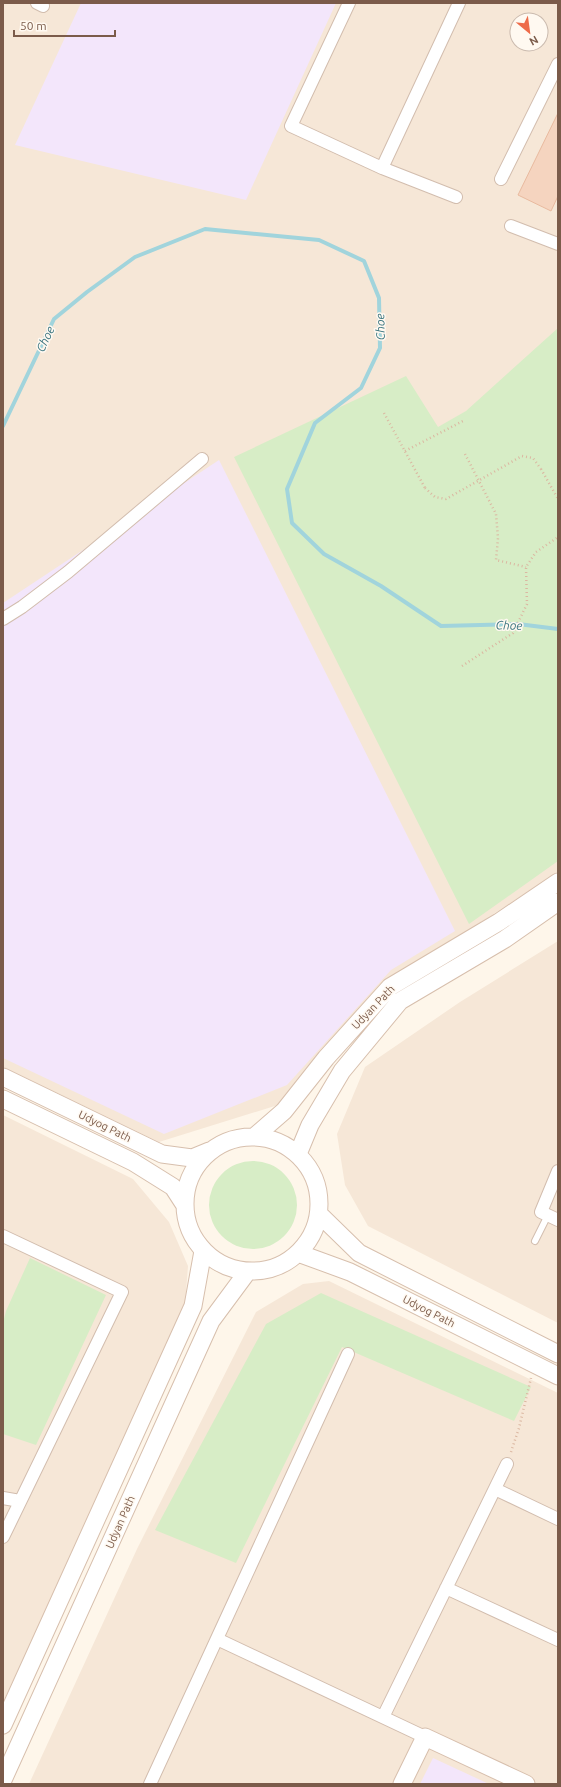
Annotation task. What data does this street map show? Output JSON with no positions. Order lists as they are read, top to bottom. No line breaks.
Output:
{"streets":{"main road":["Udyan Path","Udyog Path"]},"crossings":[["Udyan Path","Udyog Path"]],"water":["Choe"],"scale_bar":"50 m","north":"bottom right"}
